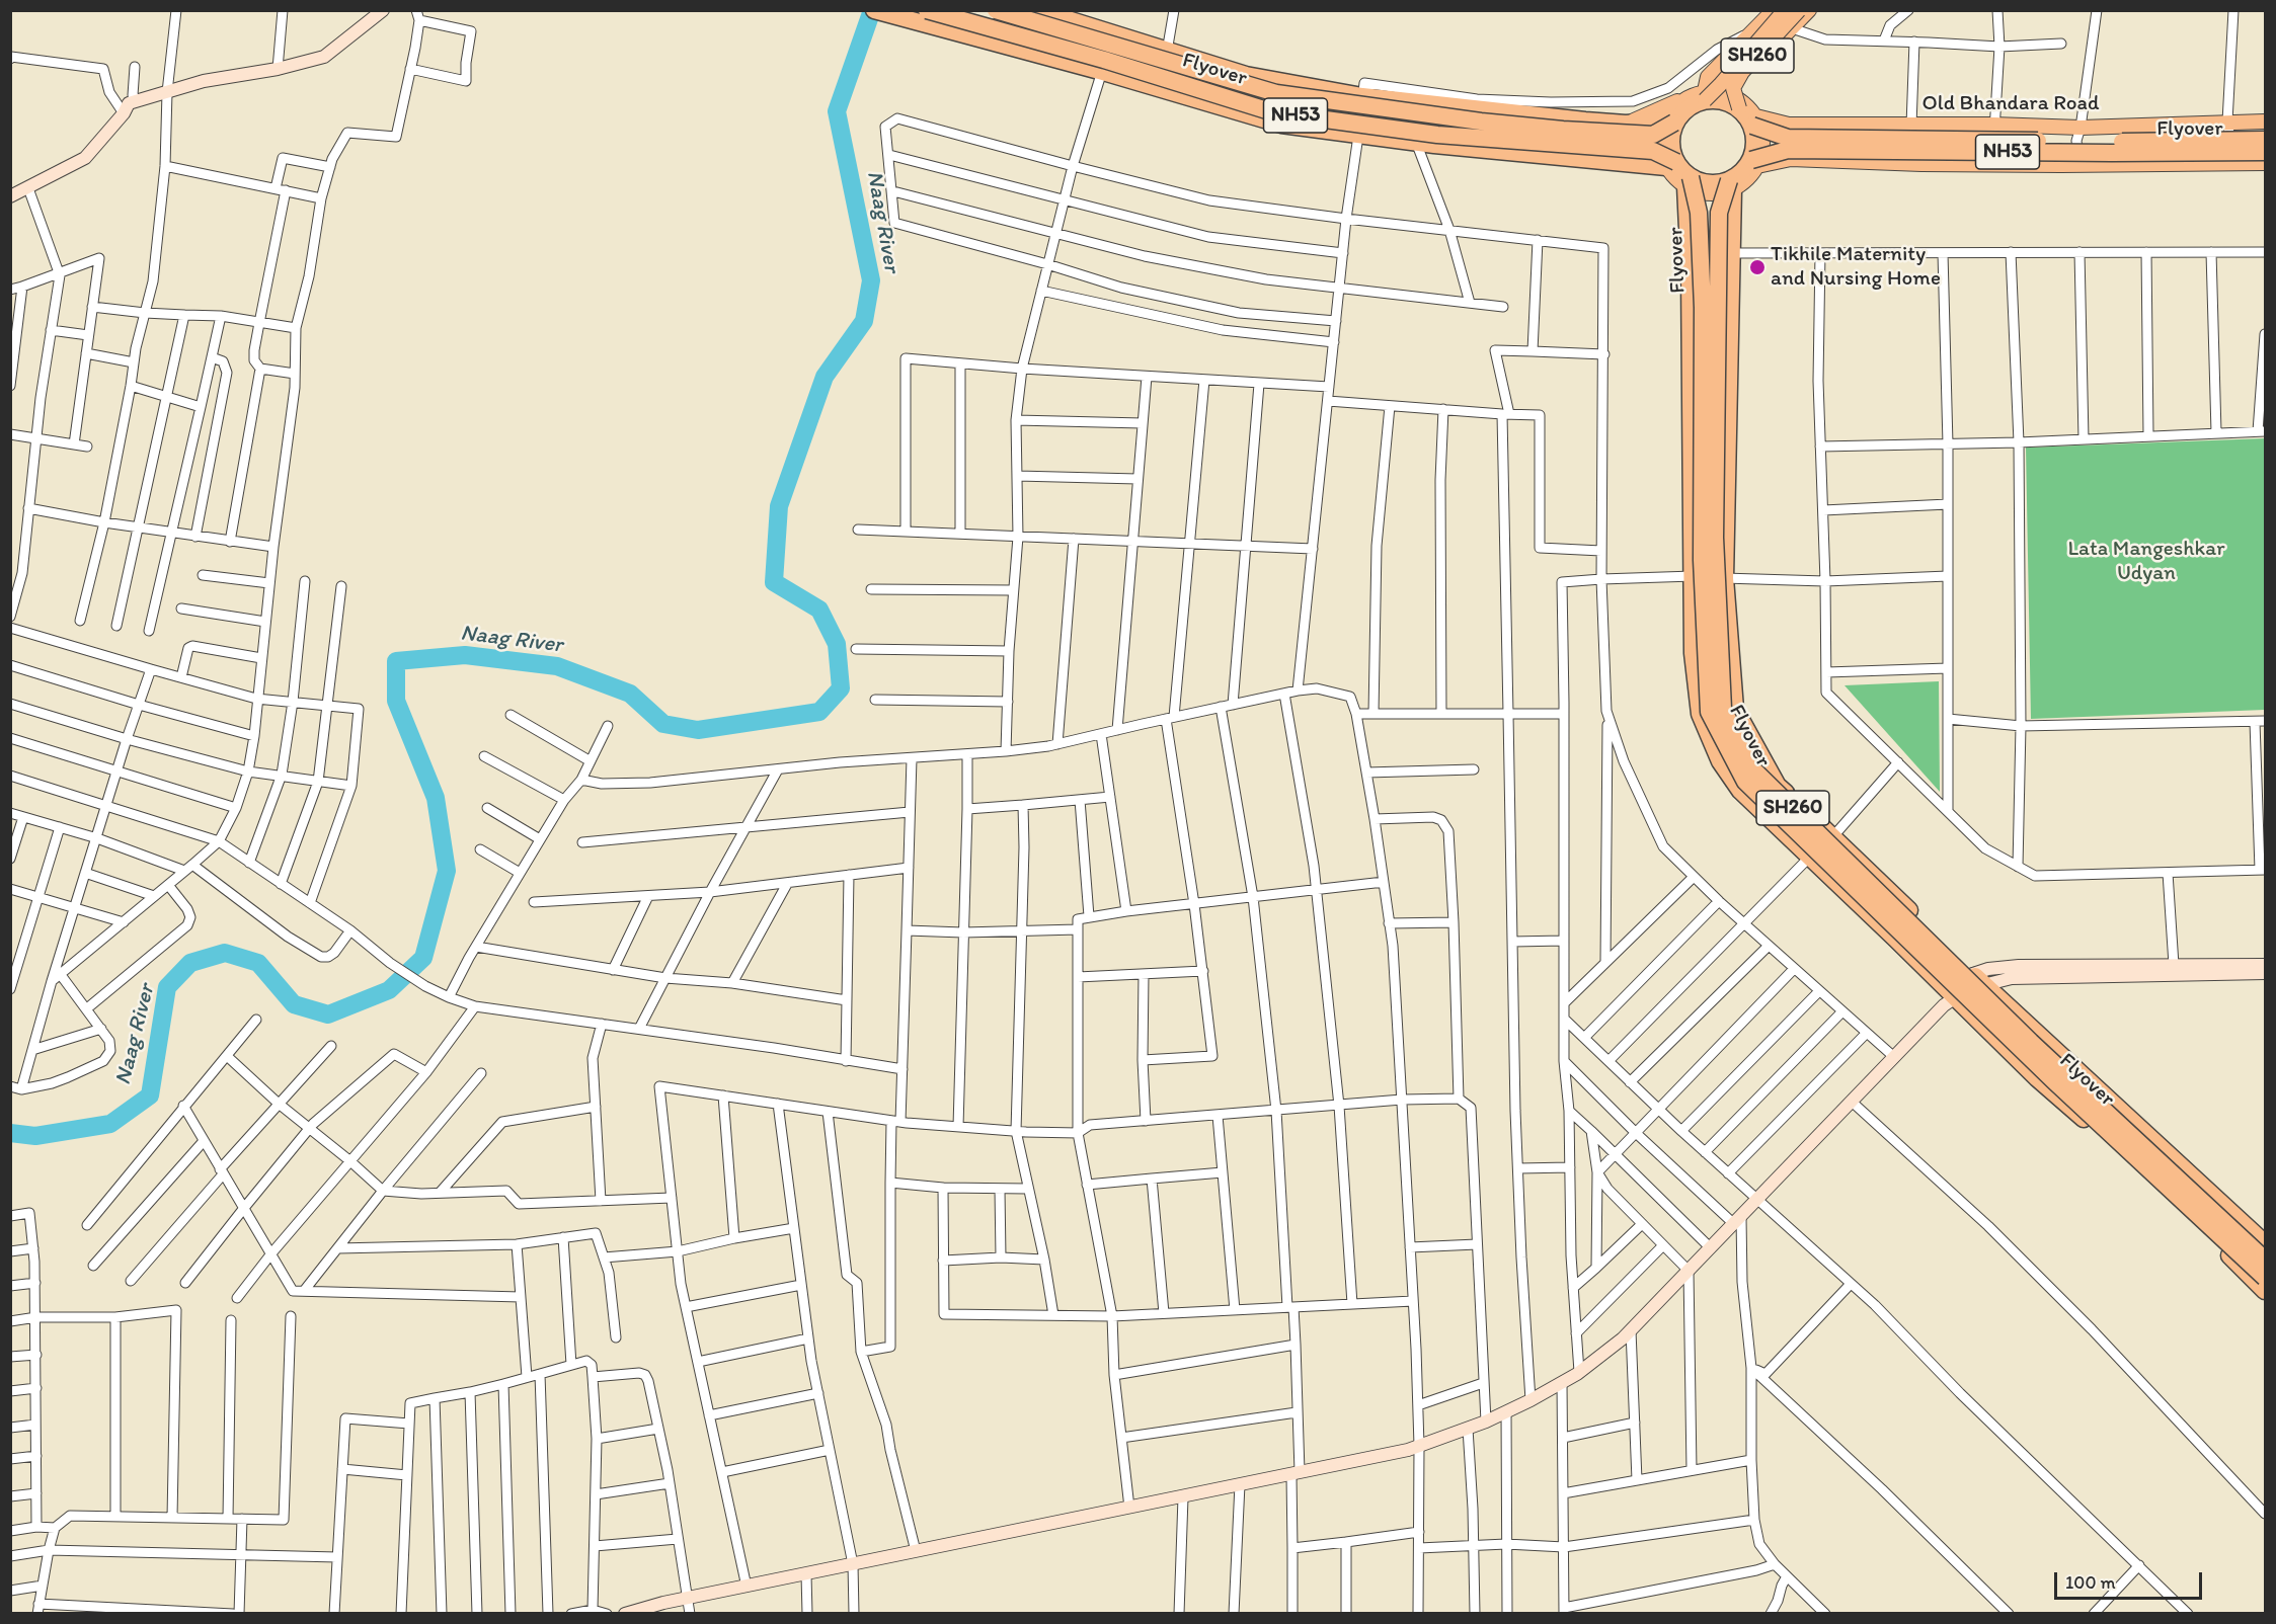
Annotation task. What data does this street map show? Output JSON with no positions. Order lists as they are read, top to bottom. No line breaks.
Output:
{"streets":{"highway":["SH260","Flyover","NH53"],"main road":["Old Bhandara Road"]},"crossings":[["SH260","Flyover"],["SH260","Old Bhandara Road"],["SH260","NH53"],["Flyover","Old Bhandara Road"],["Flyover","NH53"],["Old Bhandara Road","NH53"]],"water":["Naag River"],"parks":["Lata Mangeshkar Udyan"],"places":["Tikhile Maternity and Nursing Home"],"scale_bar":"100 m"}
